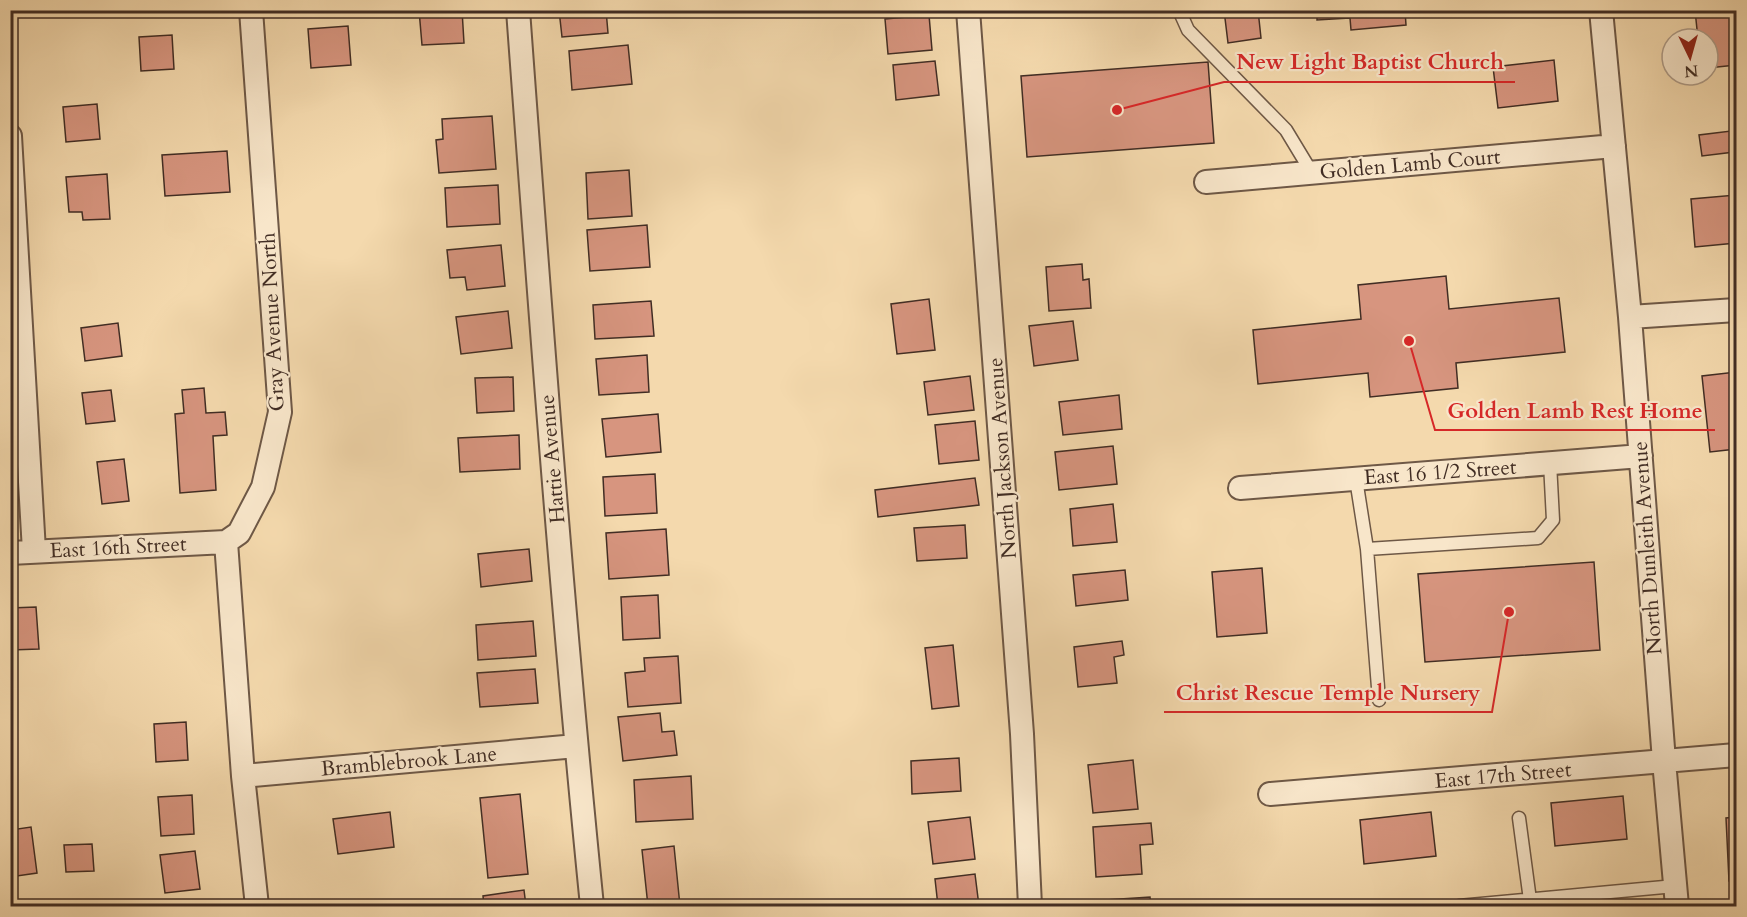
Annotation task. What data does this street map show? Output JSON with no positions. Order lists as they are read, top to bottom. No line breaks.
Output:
{"streets":{"street":["Golden Lamb Court","Gray Avenue North","North Jackson Avenue","Hattie Avenue","East 16 1/2 Street","East 16th Street","North Dunleith Avenue","Bramblebrook Lane","East 17th Street"]},"crossings":[["Golden Lamb Court","North Dunleith Avenue"],["Gray Avenue North","East 16th Street"],["Hattie Avenue","Bramblebrook Lane"],["East 16 1/2 Street","North Dunleith Avenue"],["North Dunleith Avenue","East 17th Street"]],"places":["New Light Baptist Church","Golden Lamb Rest Home","Christ Rescue Temple Nursery"],"north":"bottom"}
